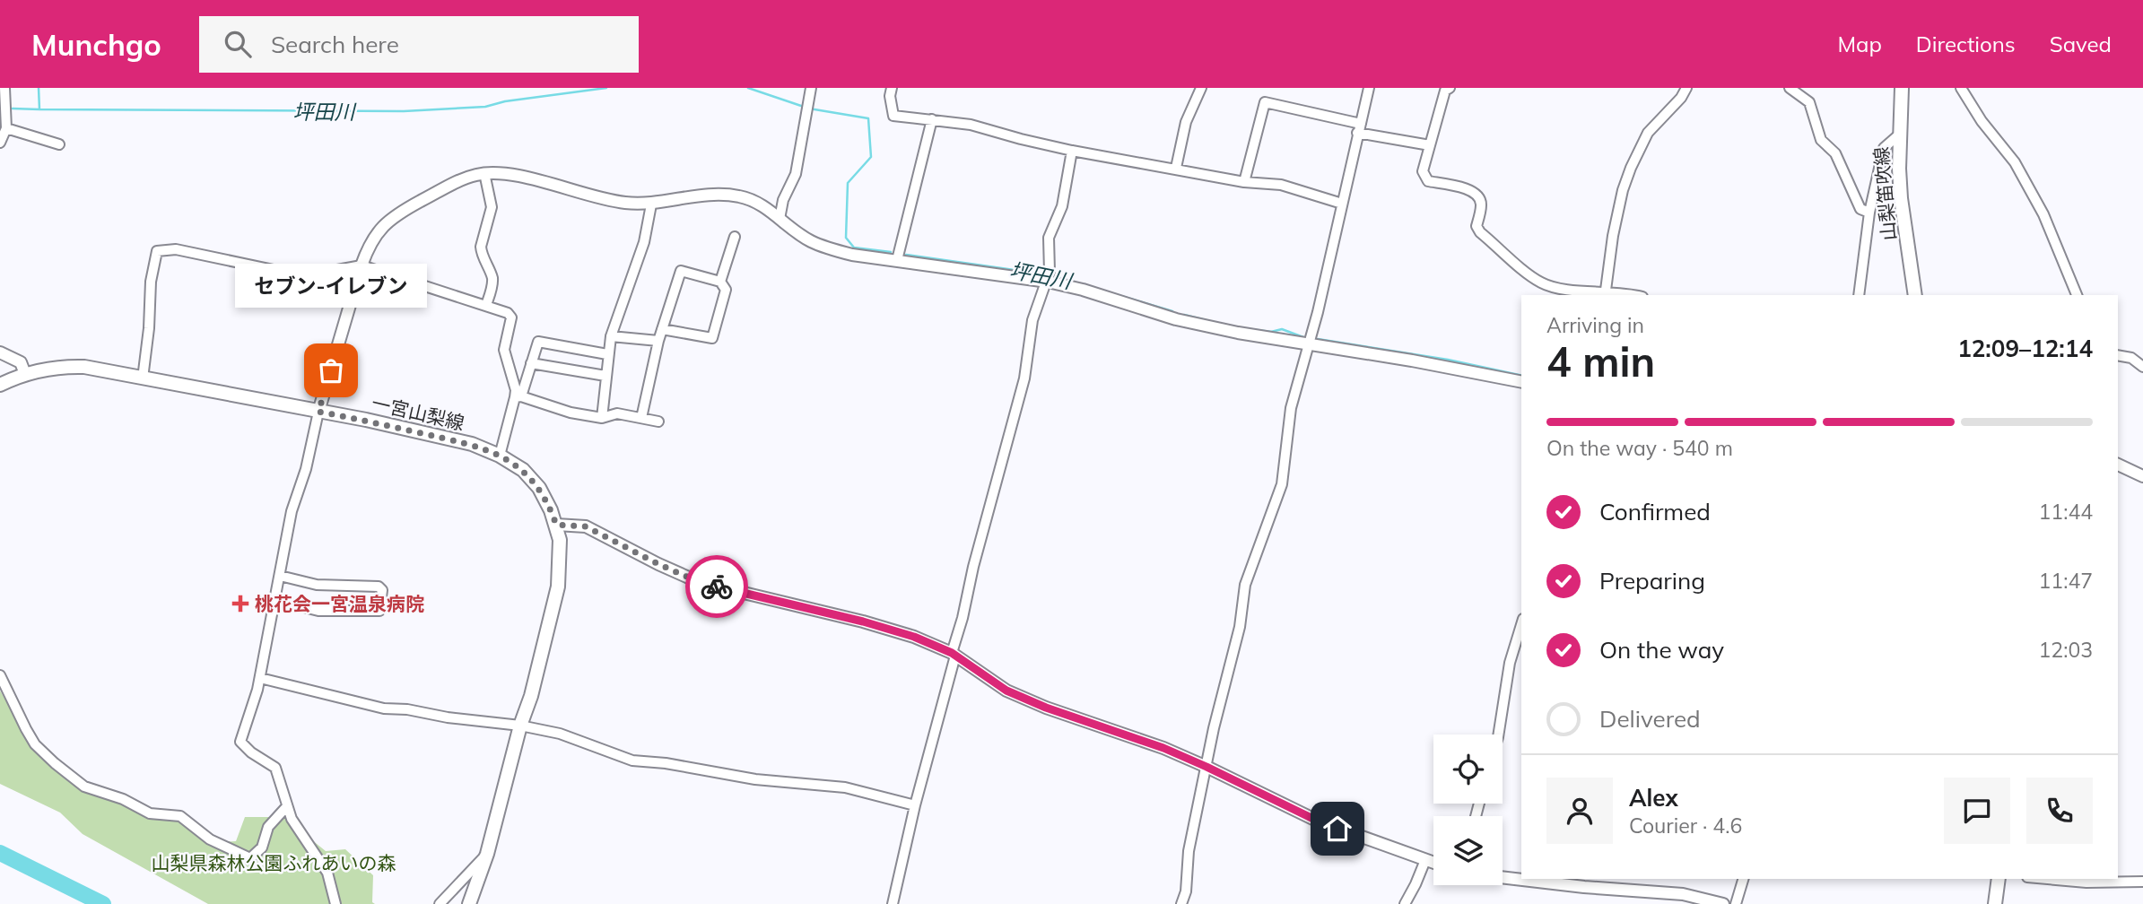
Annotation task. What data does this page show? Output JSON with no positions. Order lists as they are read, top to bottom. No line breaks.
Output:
{"streets":{"main road":["山梨笛吹線","一宮山梨線"]},"water":["坪田川"],"parks":["山梨県森林公園ふれあいの森"],"places":{"other":["セブン-イレブン"],"health":["桃花会一宮温泉病院"]},"page":{"header":"Munchgo","search":"Search here","nav":["Map","Directions","Saved"],"bubble":"セブン-イレブン","heading":["4 min","Arriving in","12:09–12:14"],"panel":["Alex","Courier · 4.6"],"bar":"On the way · 540 m","list":[["Confirmed","11:44"],["Preparing","11:47"],["On the way","12:03"],"Delivered"]}}
